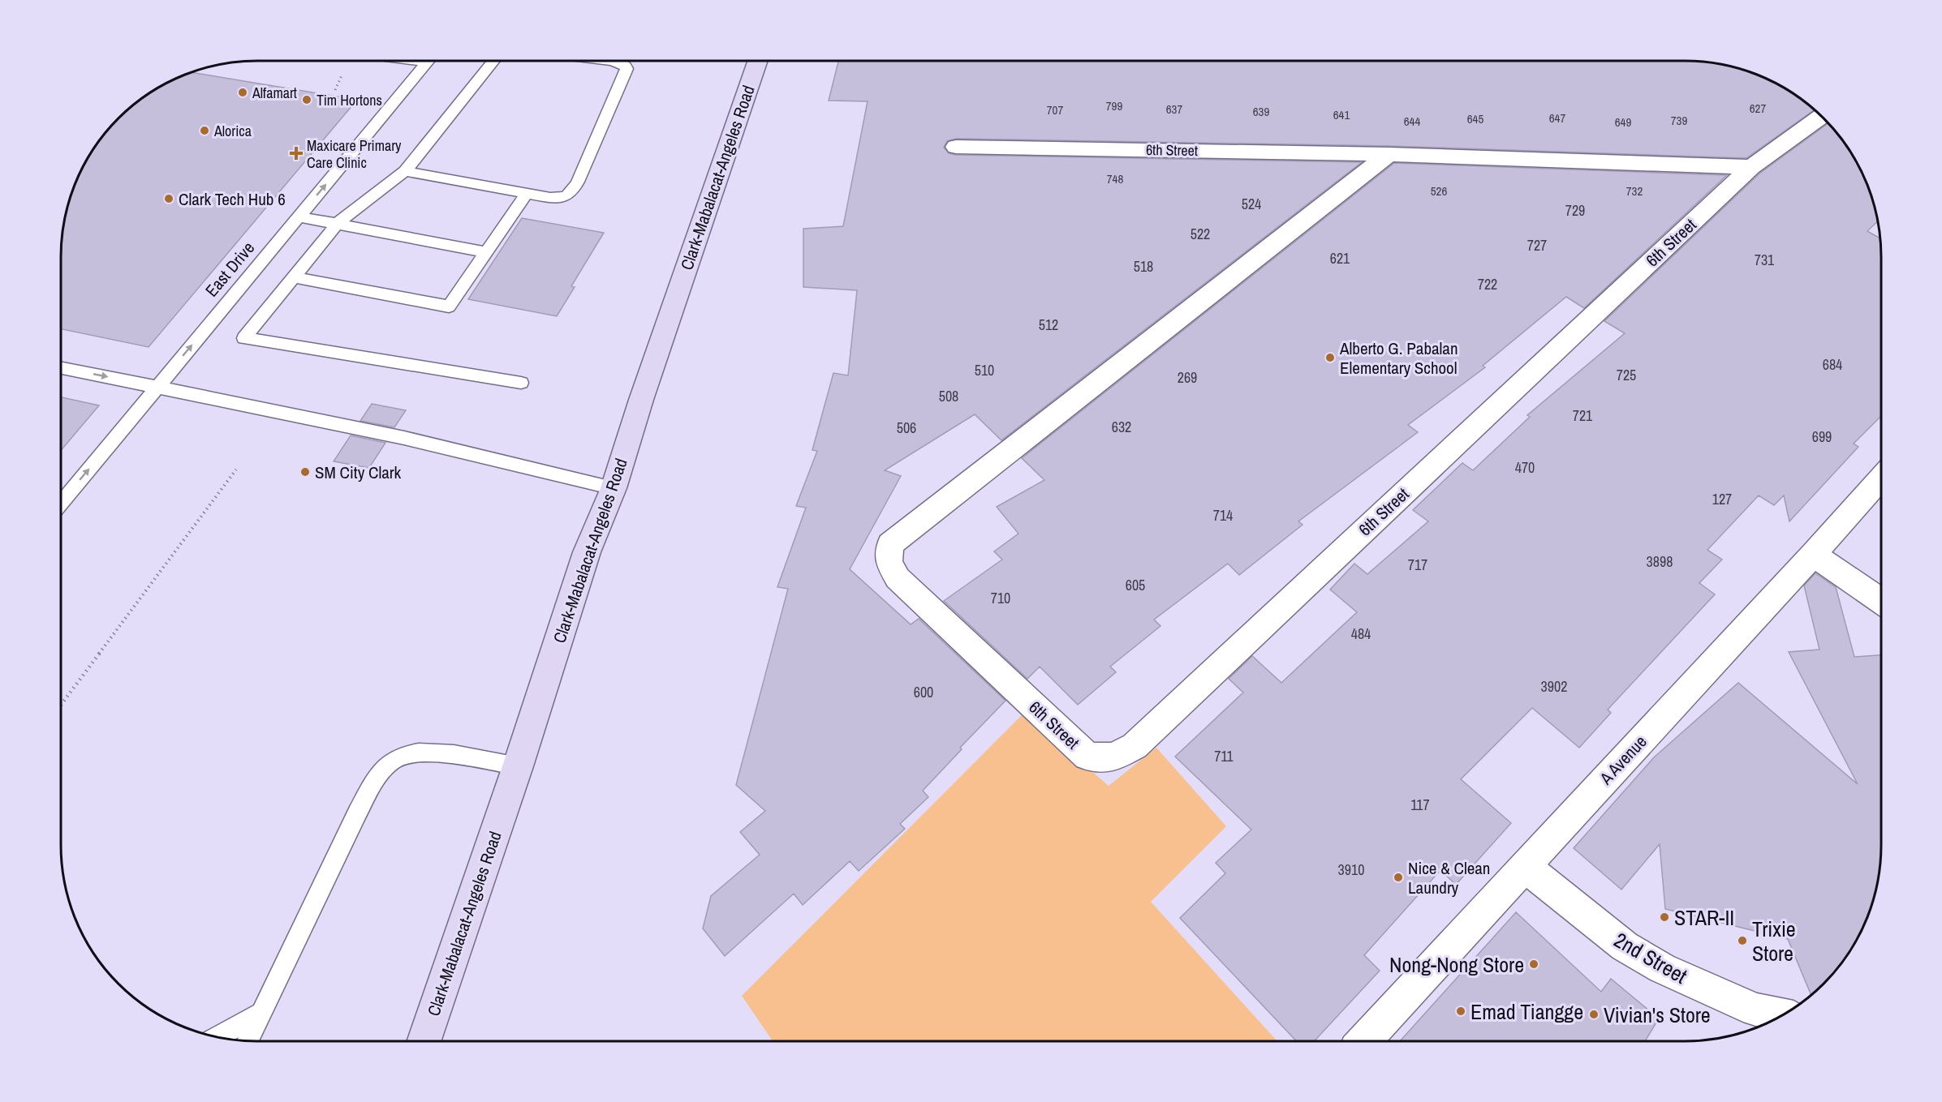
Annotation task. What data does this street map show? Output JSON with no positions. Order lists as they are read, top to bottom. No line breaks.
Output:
{"streets":{"main road":["Clark-Mabalacat-Angeles Road"],"street":["6th Street","A Avenue","2nd Street"],"lane":["East Drive"]},"crossings":[["A Avenue","2nd Street"]],"places":{"other":["Alfamart","Tim Hortons","Alorica","Clark Tech Hub 6","Alberto G. Pabalan Elementary School","SM City Clark","Nice & Clean Laundry","STAR-II","Trixie Store","Nong-Nong Store","Emad Tiangge","Vivian's Store"],"health":["Maxicare Primary Care Clinic"]},"house_numbers":["799","627","637","707","639","641","647","645","739","644","649","748","526","732","524","729","522","727","621","731","518","722","512","684","510","725","269","508","721","632","506","699","470","127","714","3898","717","605","710","484","3902","600","711","117","3910"]}
